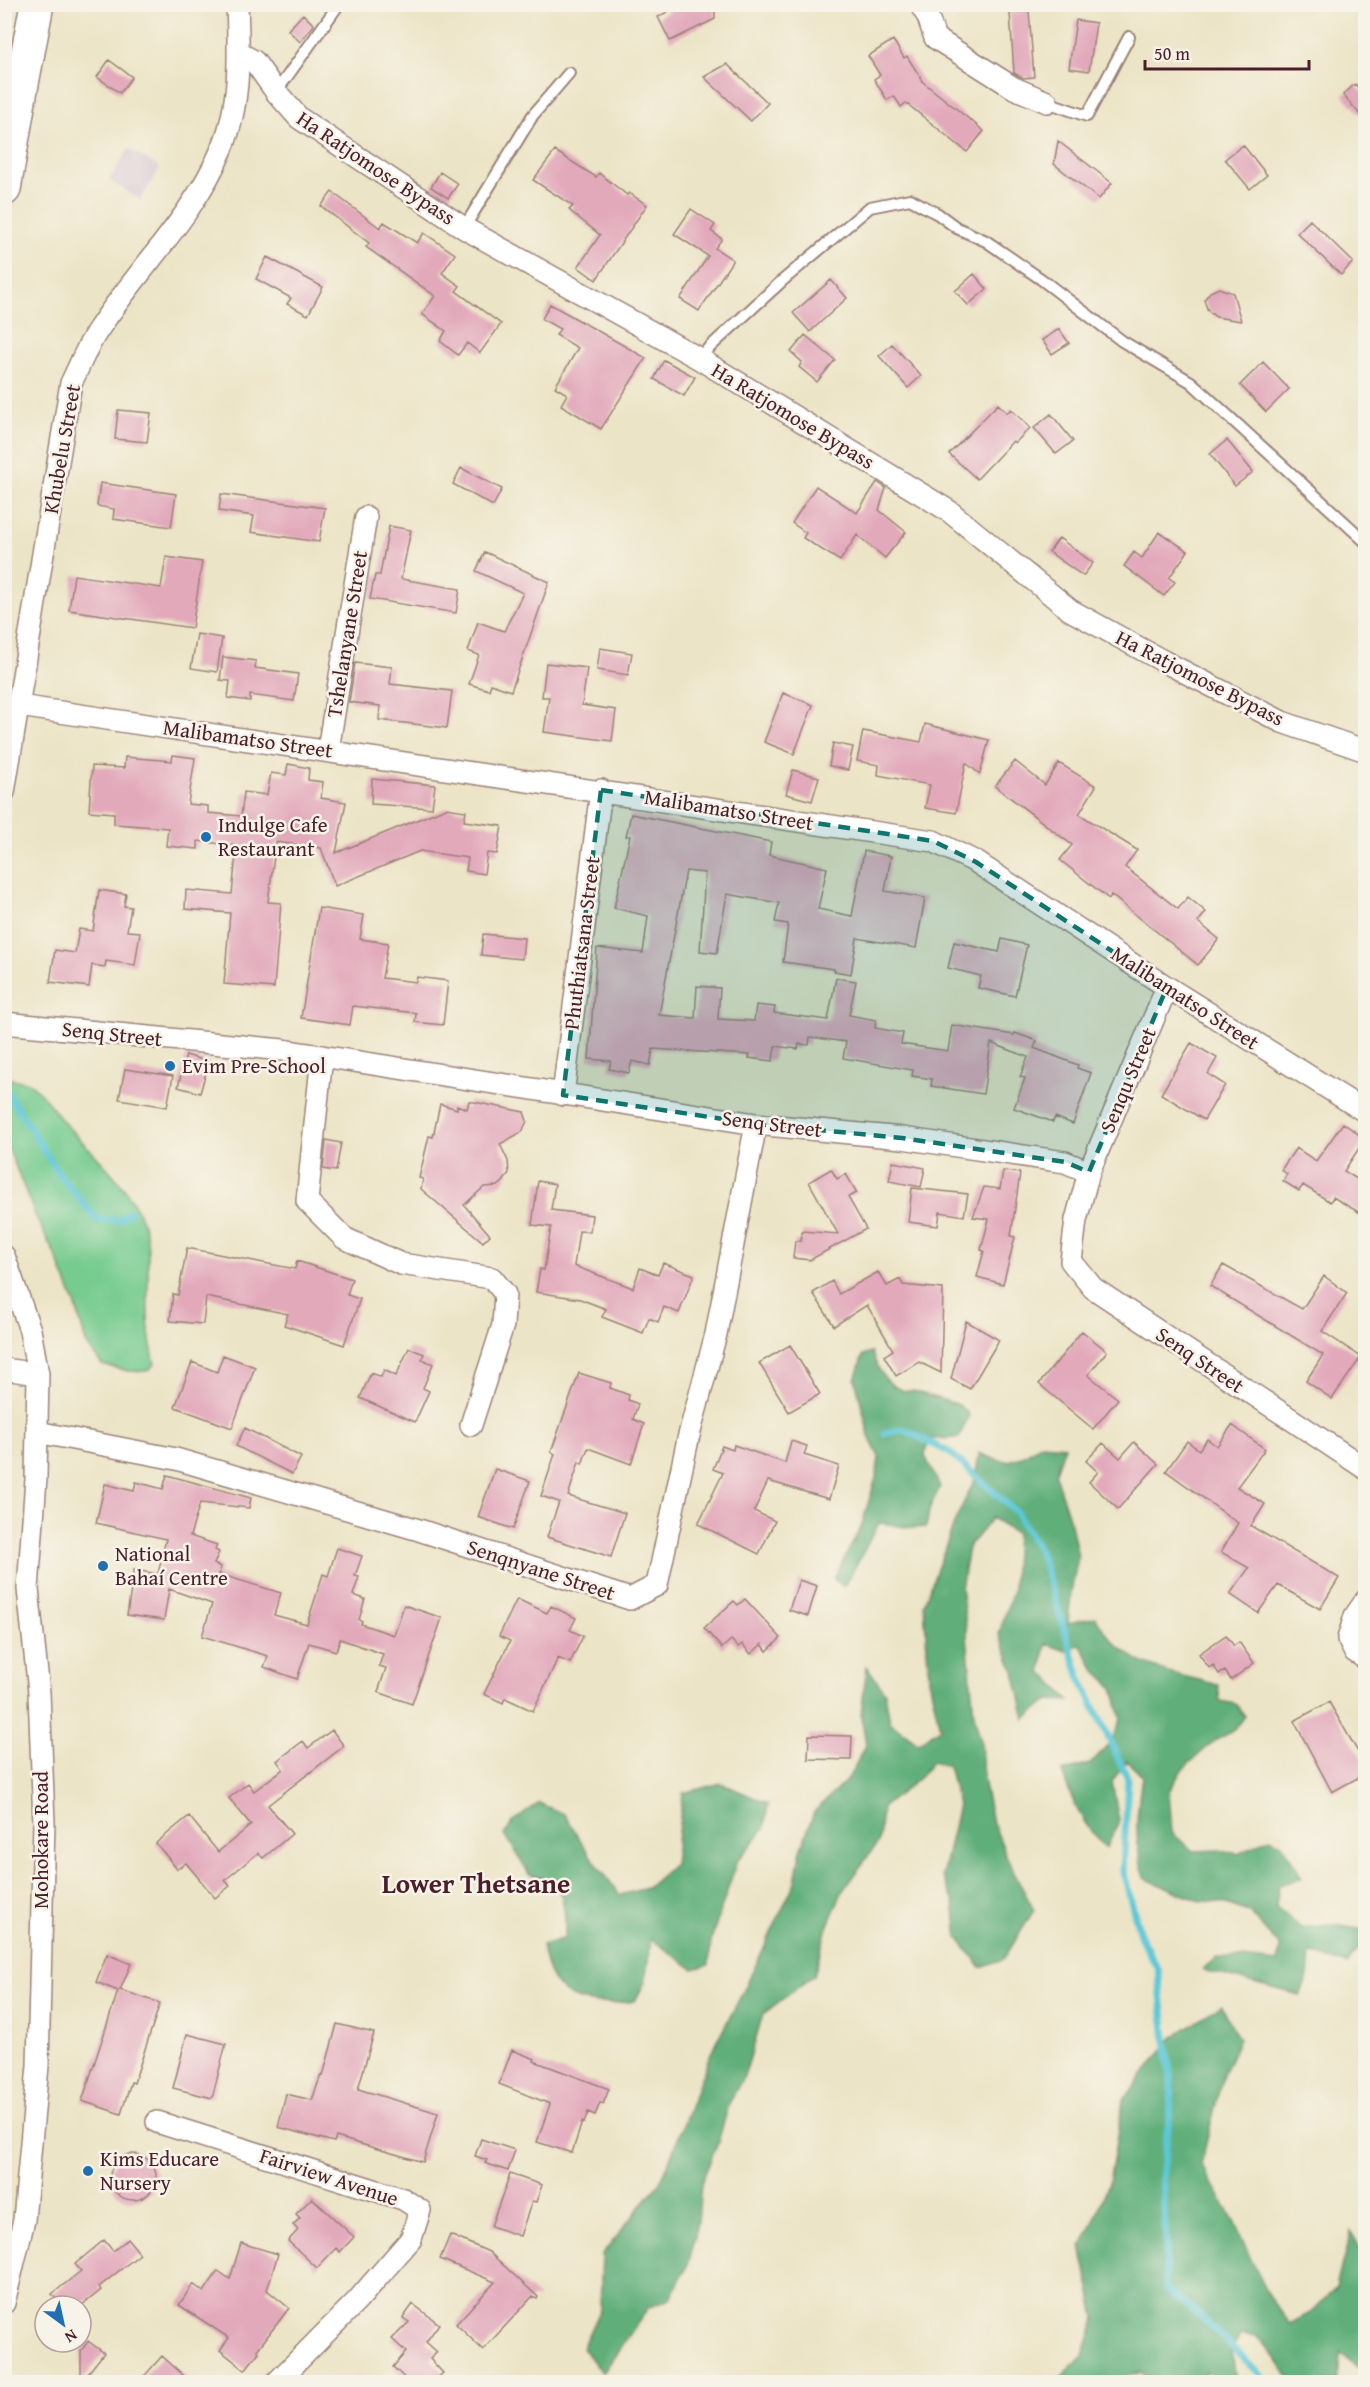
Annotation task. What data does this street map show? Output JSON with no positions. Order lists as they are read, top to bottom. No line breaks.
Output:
{"streets":{"street":["Ha Ratjomose Bypass","Khubelu Street","Tshelanyane Street","Malibamatso Street","Phuthiatsana Street","Senq Street","Senqu Street","Senqnyane Street","Mohokare Road","Fairview Avenue"]},"crossings":[["Ha Ratjomose Bypass","Khubelu Street"],["Khubelu Street","Malibamatso Street"],["Tshelanyane Street","Malibamatso Street"],["Malibamatso Street","Phuthiatsana Street"],["Malibamatso Street","Senqu Street"],["Phuthiatsana Street","Senq Street"],["Senq Street","Senqu Street"],["Senq Street","Senqnyane Street"],["Senqnyane Street","Mohokare Road"]],"districts":["Lower Thetsane"],"places":["Indulge Cafe Restaurant","Evim Pre-School","National Bahaí Centre","Kims Educare Nursery"],"scale_bar":"50 m","north":"bottom right"}
